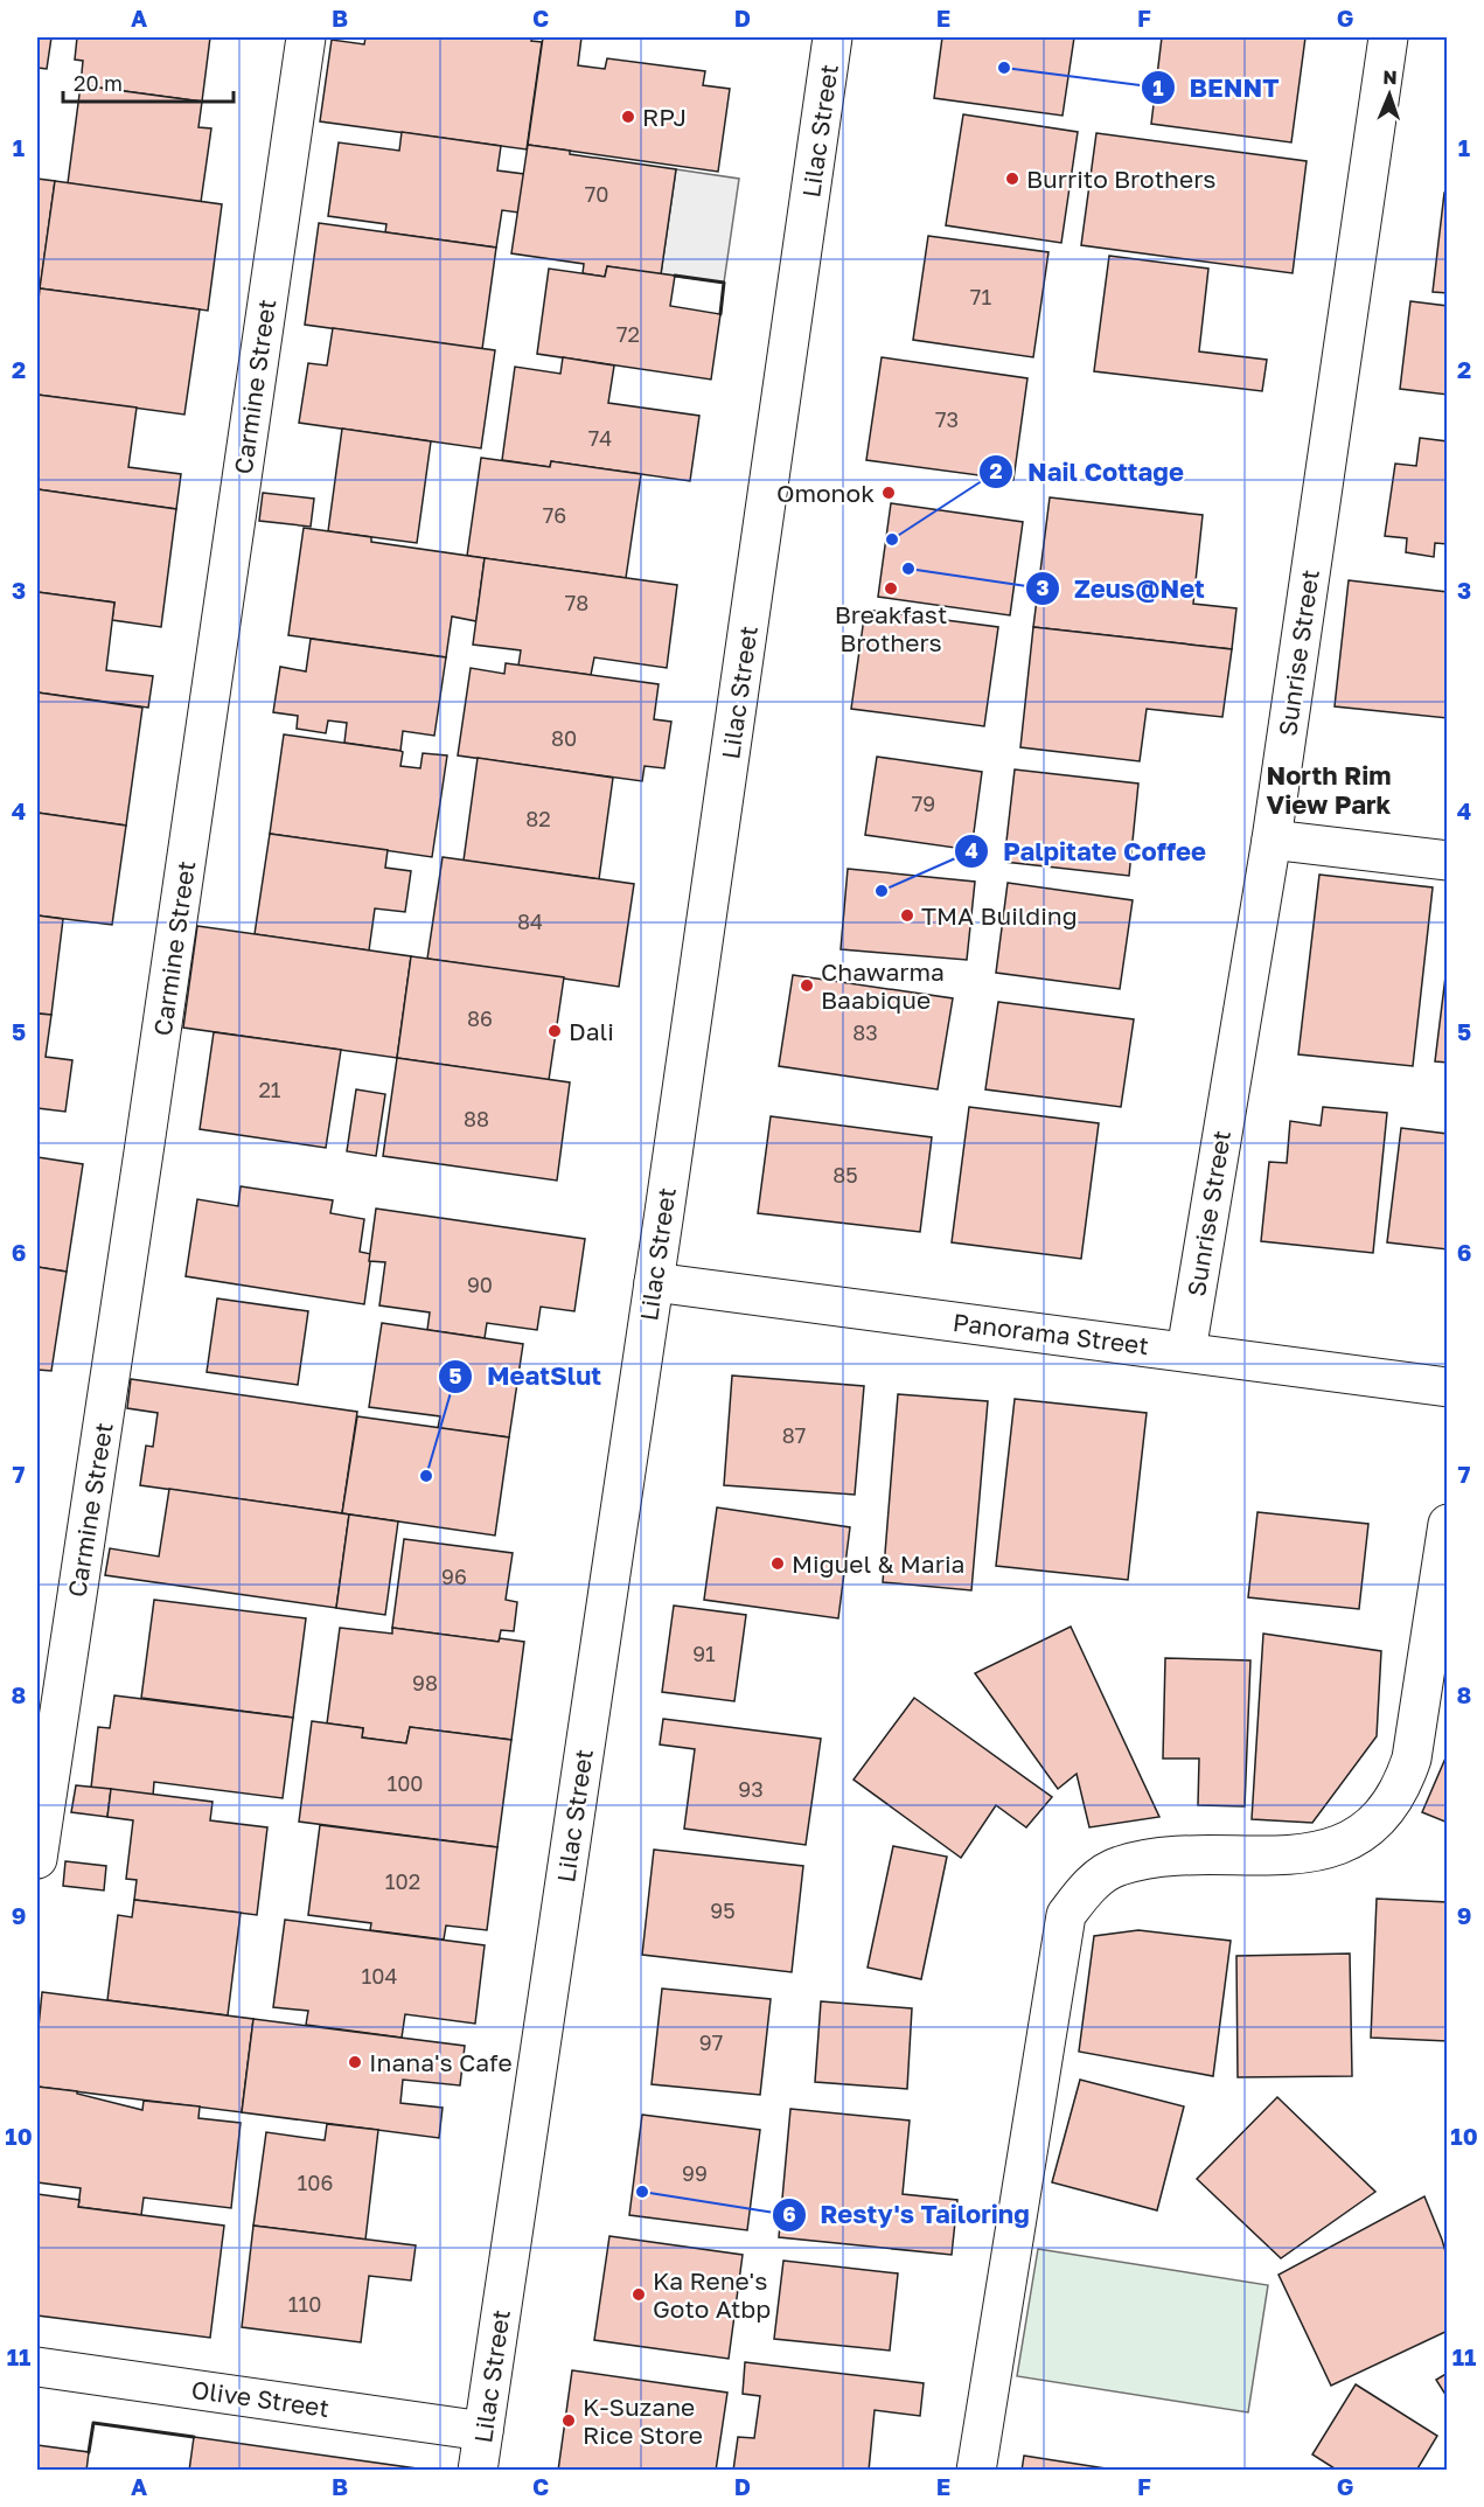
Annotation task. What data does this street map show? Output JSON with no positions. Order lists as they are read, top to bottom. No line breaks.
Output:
{"streets":{"street":["Lilac Street","Carmine Street","Sunrise Street","Panorama Street","Olive Street"]},"crossings":[["Lilac Street","Panorama Street"],["Lilac Street","Olive Street"],["Sunrise Street","Panorama Street"]],"districts":["North Rim View Park"],"places":["BENNT","RPJ","Burrito Brothers","Omonok","Nail Cottage","Zeus@Net","Breakfast Brothers","Palpitate Coffee","TMA Building","Chawarma Baabique","Dali","MeatSlut","Miguel & Maria","Inana's Cafe","Resty's Tailoring","Ka Rene's Goto Atbp","K-Suzane Rice Store"],"house_numbers":["70","71","72","73","74","76","78","80","79","82","84","86","83","21","88","85","90","87","96","91","98","100","93","102","95","104","97","99","106","110"],"scale_bar":"20 m","north":"top","grid":{"columns":["A","B","C","D","E","F","G"],"rows":["1","2","3","4","5","6","7","8","9","10","11"]}}
